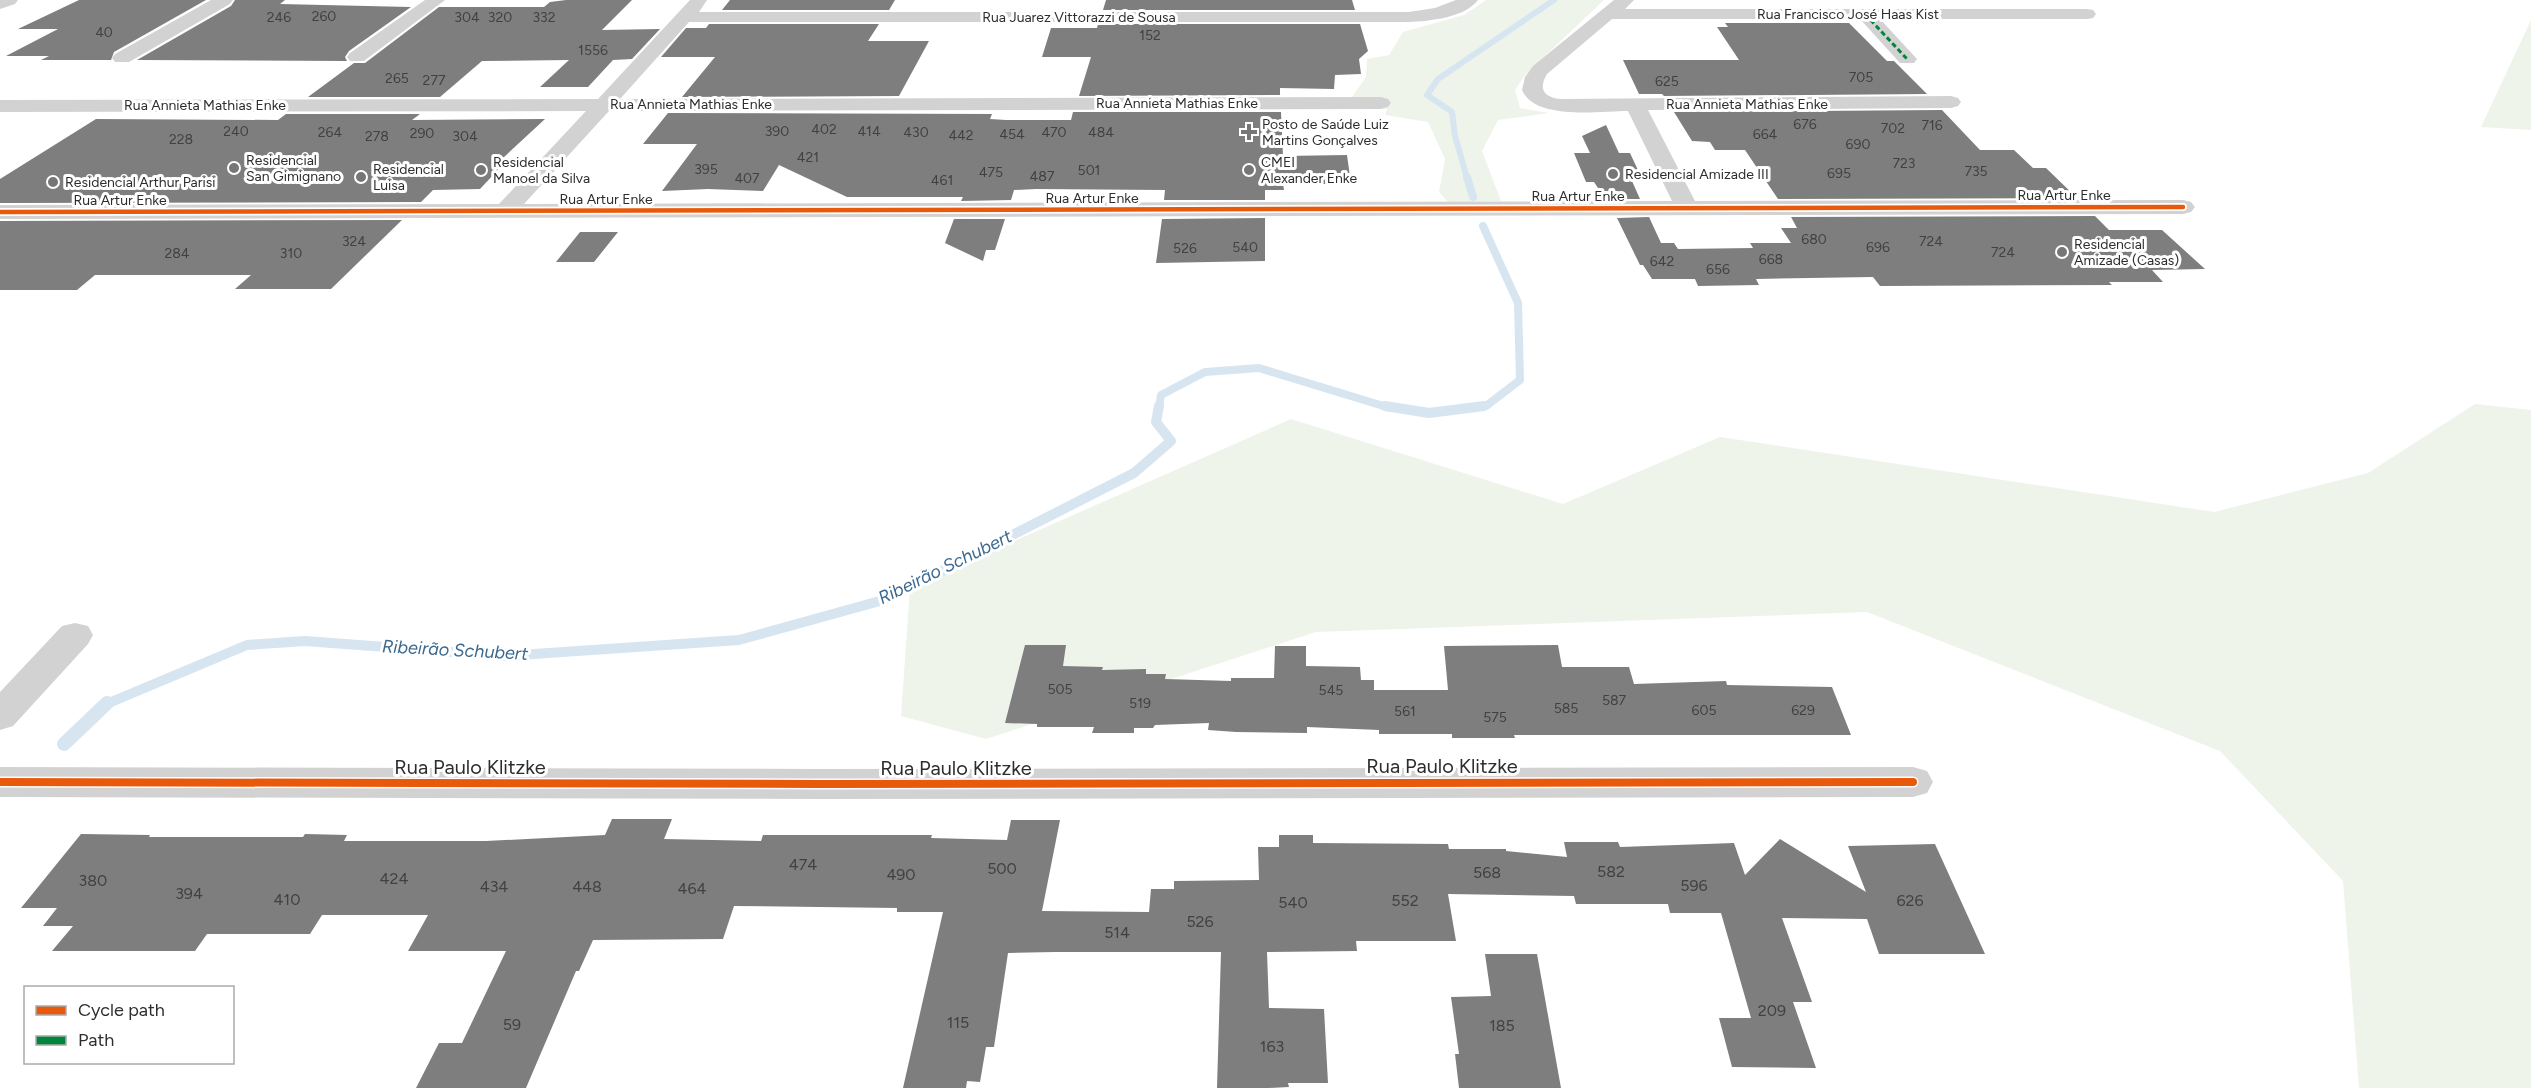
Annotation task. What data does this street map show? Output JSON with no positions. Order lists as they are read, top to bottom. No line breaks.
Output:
{"streets":{"street":["Rua Francisco José Haas Kist","Rua Juarez Vittorazzi de Sousa","Rua Annieta Mathias Enke","Rua Artur Enke","Rua Paulo Klitzke"]},"crossings":[["Rua Francisco José Haas Kist","Rua Annieta Mathias Enke"]],"water":["Ribeirão Schubert"],"places":{"health":["Posto de Saúde Luiz Martins Gonçalves"],"other":["Residencial San Gimignano","Residencial Manoel da Silva","CMEI Alexander Enke","Residencial Amizade III","Residencial Luisa","Residencial Arthur Parisi","Residencial Amizade (Casas)"]},"house_numbers":["260","246","304","320","332","40","152","1556","705","265","277","625","676","716","702","402","240","390","414","264","430","470","484","290","454","664","442","278","304","228","690","421","723","395","501","735","475","695","487","407","461","680","324","724","540","696","526","724","284","310","668","642","656","505","545","587","519","585","605","629","561","575","474","500","582","568","490","424","380","596","434","448","464","394","410","552","626","540","526","514","209","115","59","185","163"],"legend":["Cycle path","Path"]}
